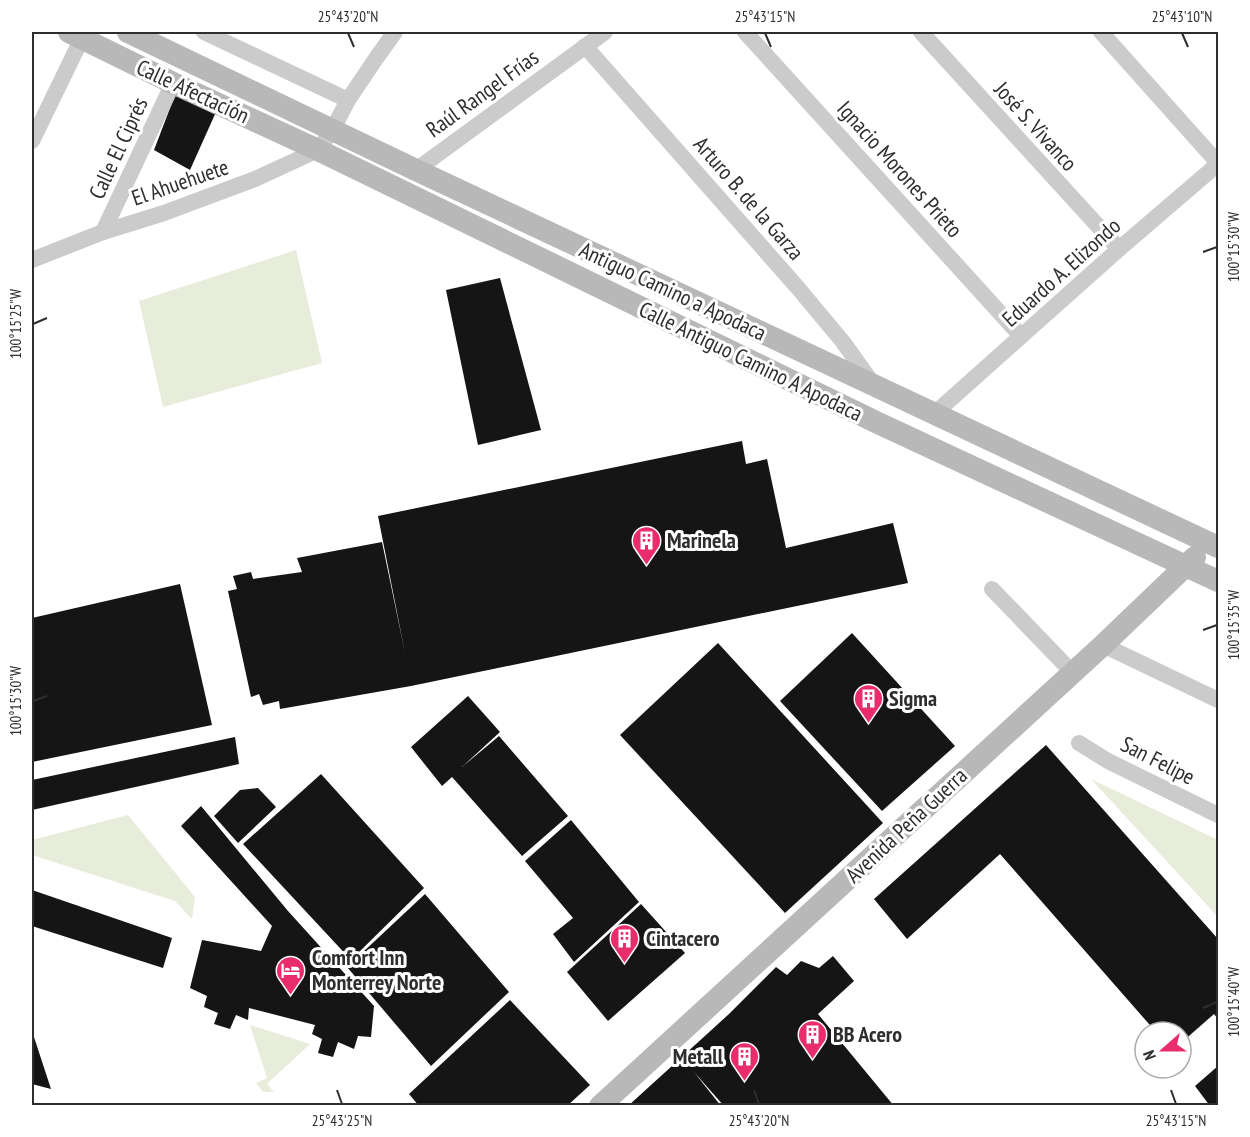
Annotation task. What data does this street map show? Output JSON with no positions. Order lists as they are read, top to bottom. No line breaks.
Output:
{"streets":{"street":["Calle Afectación","Raúl Rangel Frías","José S. Vivanco","Calle El Ciprés","Ignacio Morones Prieto","El Ahuehuete","Arturo B. de la Garza","Eduardo A. Elizondo","Antiguo Camino a Apodaca","Calle Antiguo Camino A Apodaca","San Felipe","Avenida Peña Guerra"]},"crossings":[["Calle Afectación","Calle El Ciprés"],["Calle Afectación","El Ahuehuete"],["Calle Afectación","Calle Antiguo Camino A Apodaca"],["Raúl Rangel Frías","Arturo B. de la Garza"],["Raúl Rangel Frías","Antiguo Camino a Apodaca"],["José S. Vivanco","Eduardo A. Elizondo"],["Calle El Ciprés","El Ahuehuete"],["Ignacio Morones Prieto","Eduardo A. Elizondo"],["El Ahuehuete","Antiguo Camino a Apodaca"],["El Ahuehuete","Calle Antiguo Camino A Apodaca"],["Arturo B. de la Garza","Antiguo Camino a Apodaca"],["Eduardo A. Elizondo","Antiguo Camino a Apodaca"],["Antiguo Camino a Apodaca","Avenida Peña Guerra"],["Calle Antiguo Camino A Apodaca","Avenida Peña Guerra"]],"places":{"building":["Marinela","Sigma","Cintacero","BB Acero","Metall"],"hotel":["Comfort Inn Monterrey Norte"]},"north":"left","coordinates":["25°43'20\"N","25°43'15\"N","25°43'10\"N","100°15'30\"W","100°15'25\"W","100°15'35\"W","100°15'40\"W","25°43'25\"N"]}
